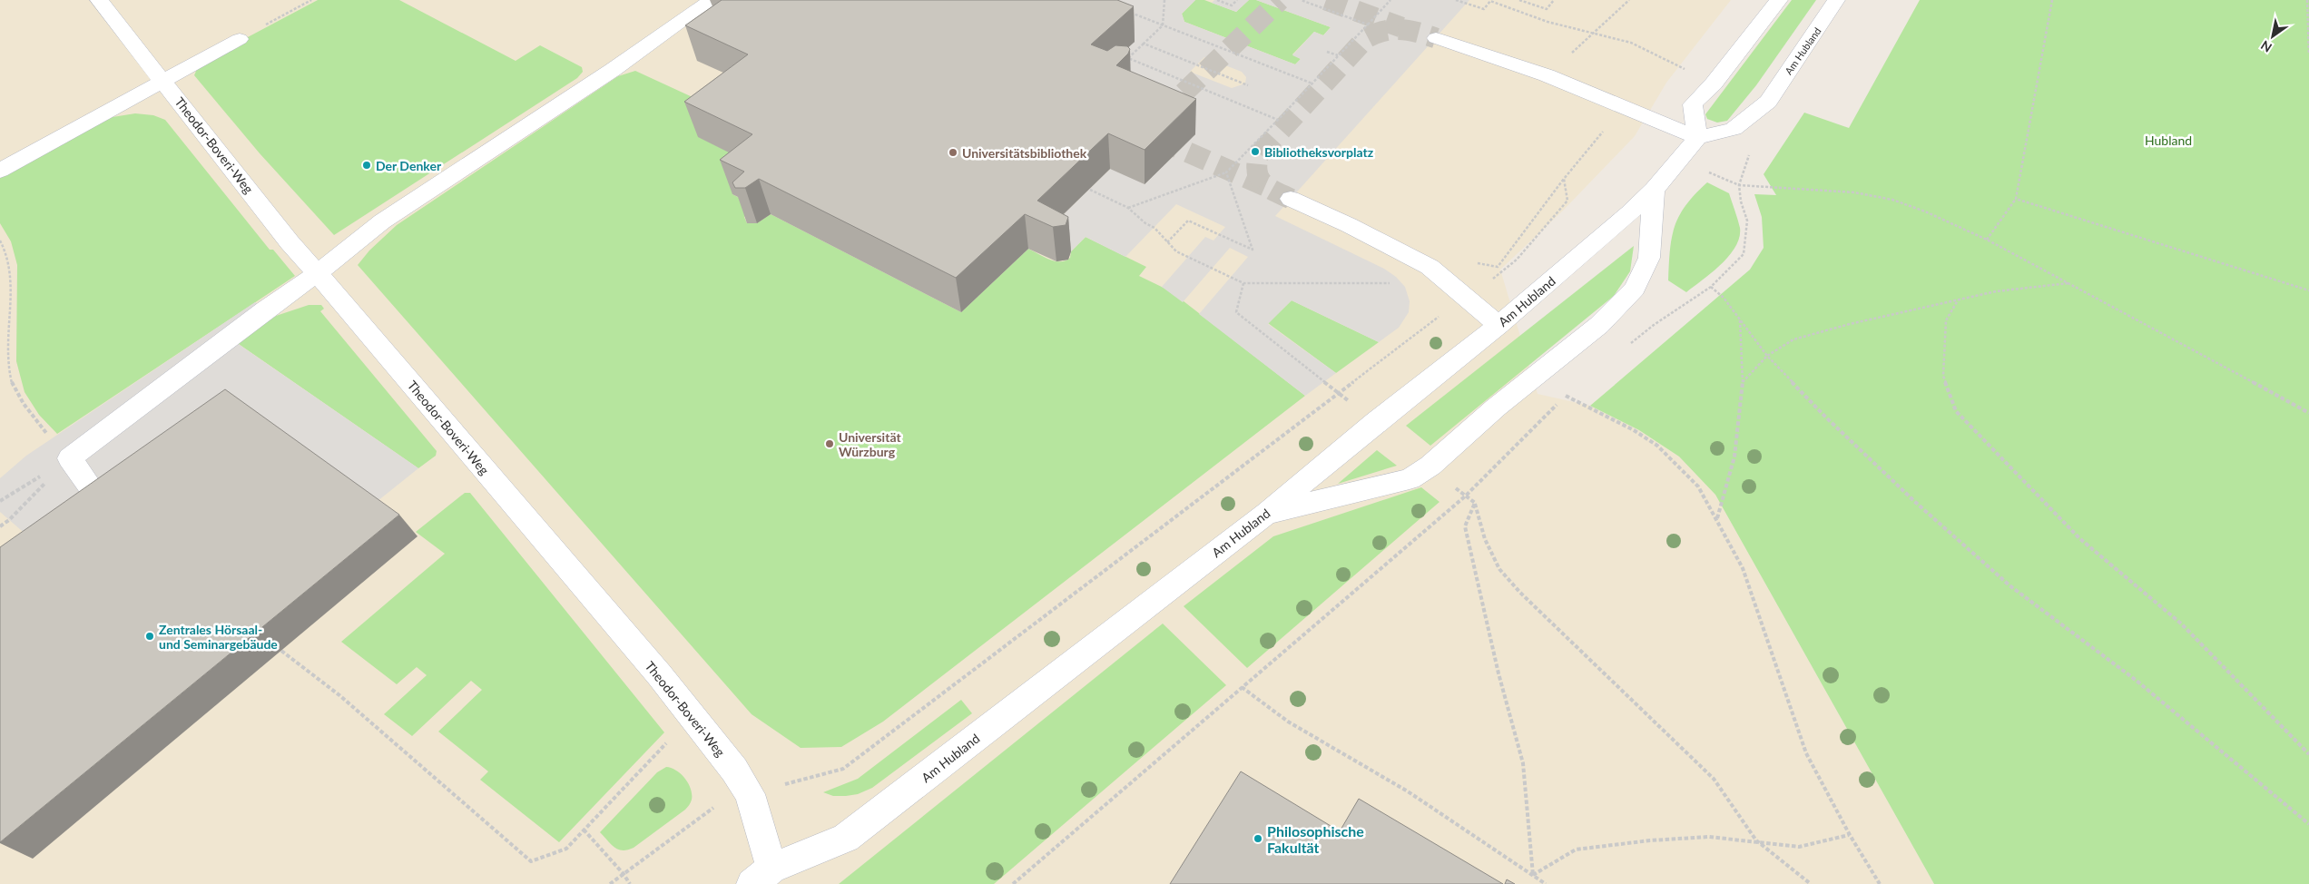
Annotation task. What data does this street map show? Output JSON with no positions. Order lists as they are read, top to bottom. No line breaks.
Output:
{"streets":{"street":["Am Hubland","Theodor-Boveri-Weg"]},"crossings":[["Am Hubland","Theodor-Boveri-Weg"]],"parks":["Hubland"],"places":["Bibliotheksvorplatz","Universitätsbibliothek","Der Denker","Universität Würzburg","Zentrales Hörsaal- und Seminargebäude","Philosophische Fakultät"],"north":"bottom left"}
